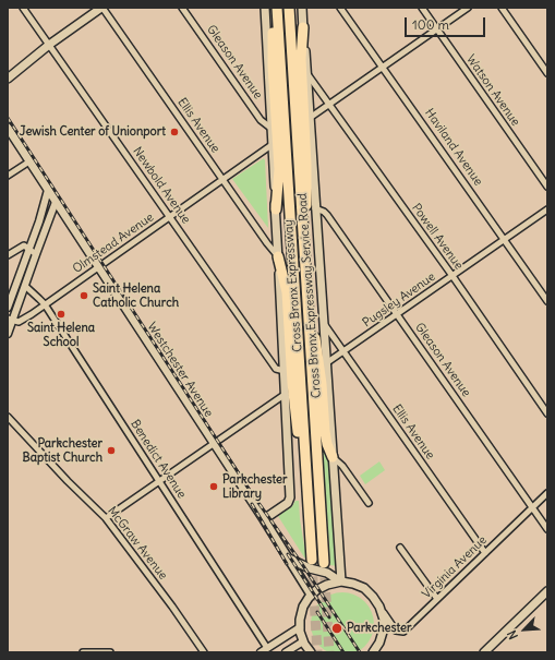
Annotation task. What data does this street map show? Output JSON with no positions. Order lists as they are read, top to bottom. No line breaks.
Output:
{"streets":{"highway":["Cross Bronx Expressway"],"main road":["Cross Bronx Expressway Service Road","Westchester Avenue"],"street":["Gleason Avenue","Watson Avenue","Ellis Avenue","Haviland Avenue","Newbold Avenue","Powell Avenue","Olmstead Avenue","Pugsley Avenue","Benedict Avenue","McGraw Avenue","Virginia Avenue"]},"crossings":[["Gleason Avenue","Cross Bronx Expressway Service Road"],["Gleason Avenue","Pugsley Avenue"],["Gleason Avenue","Virginia Avenue"],["Ellis Avenue","Olmstead Avenue"],["Ellis Avenue","Cross Bronx Expressway Service Road"],["Ellis Avenue","Pugsley Avenue"],["Ellis Avenue","Virginia Avenue"],["Haviland Avenue","Pugsley Avenue"],["Newbold Avenue","Olmstead Avenue"],["Powell Avenue","Cross Bronx Expressway Service Road"],["Powell Avenue","Pugsley Avenue"],["Olmstead Avenue","Westchester Avenue"],["Olmstead Avenue","Benedict Avenue"],["Cross Bronx Expressway Service Road","Pugsley Avenue"]],"places":["Jewish Center of Unionport","Saint Helena Catholic Church","Saint Helena School","Parkchester Baptist Church","Parkchester Library","Parkchester"],"scale_bar":"100 m","north":"bottom left"}
